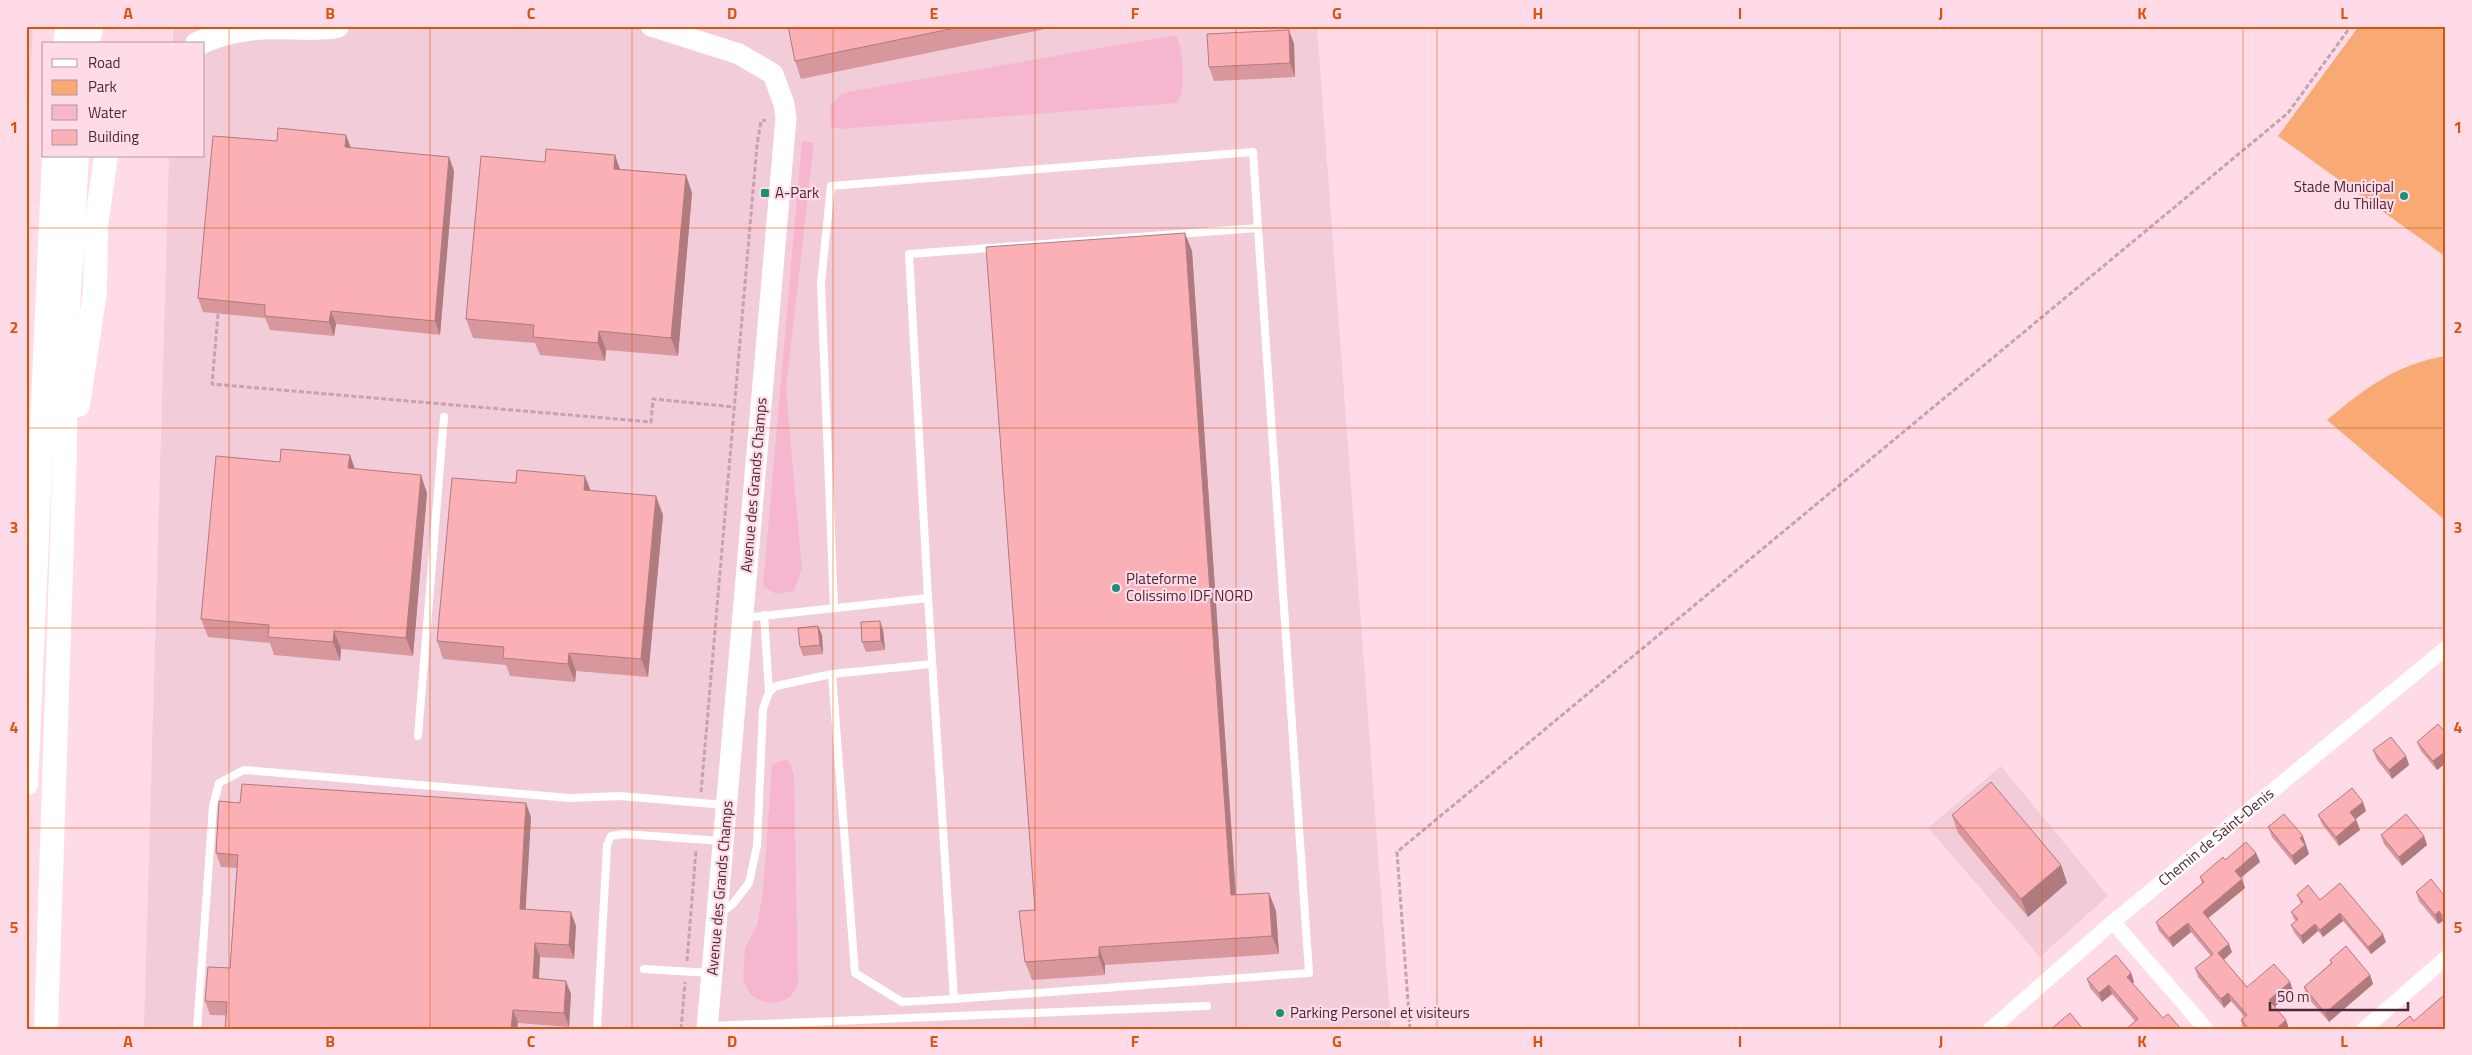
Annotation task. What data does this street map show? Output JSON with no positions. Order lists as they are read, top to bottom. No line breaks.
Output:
{"streets":{"main road":["Avenue des Grands Champs"],"street":["Chemin de Saint-Denis"]},"places":{"transit":["A-Park"],"other":["Stade Municipal du Thillay","Plateforme Colissimo IDF NORD","Parking Personel et visiteurs"]},"legend":["Road","Park","Water","Building"],"scale_bar":"50 m","grid":{"columns":["A","B","C","D","E","F","G","H","I","J","K","L"],"rows":["1","2","3","4","5"]}}
